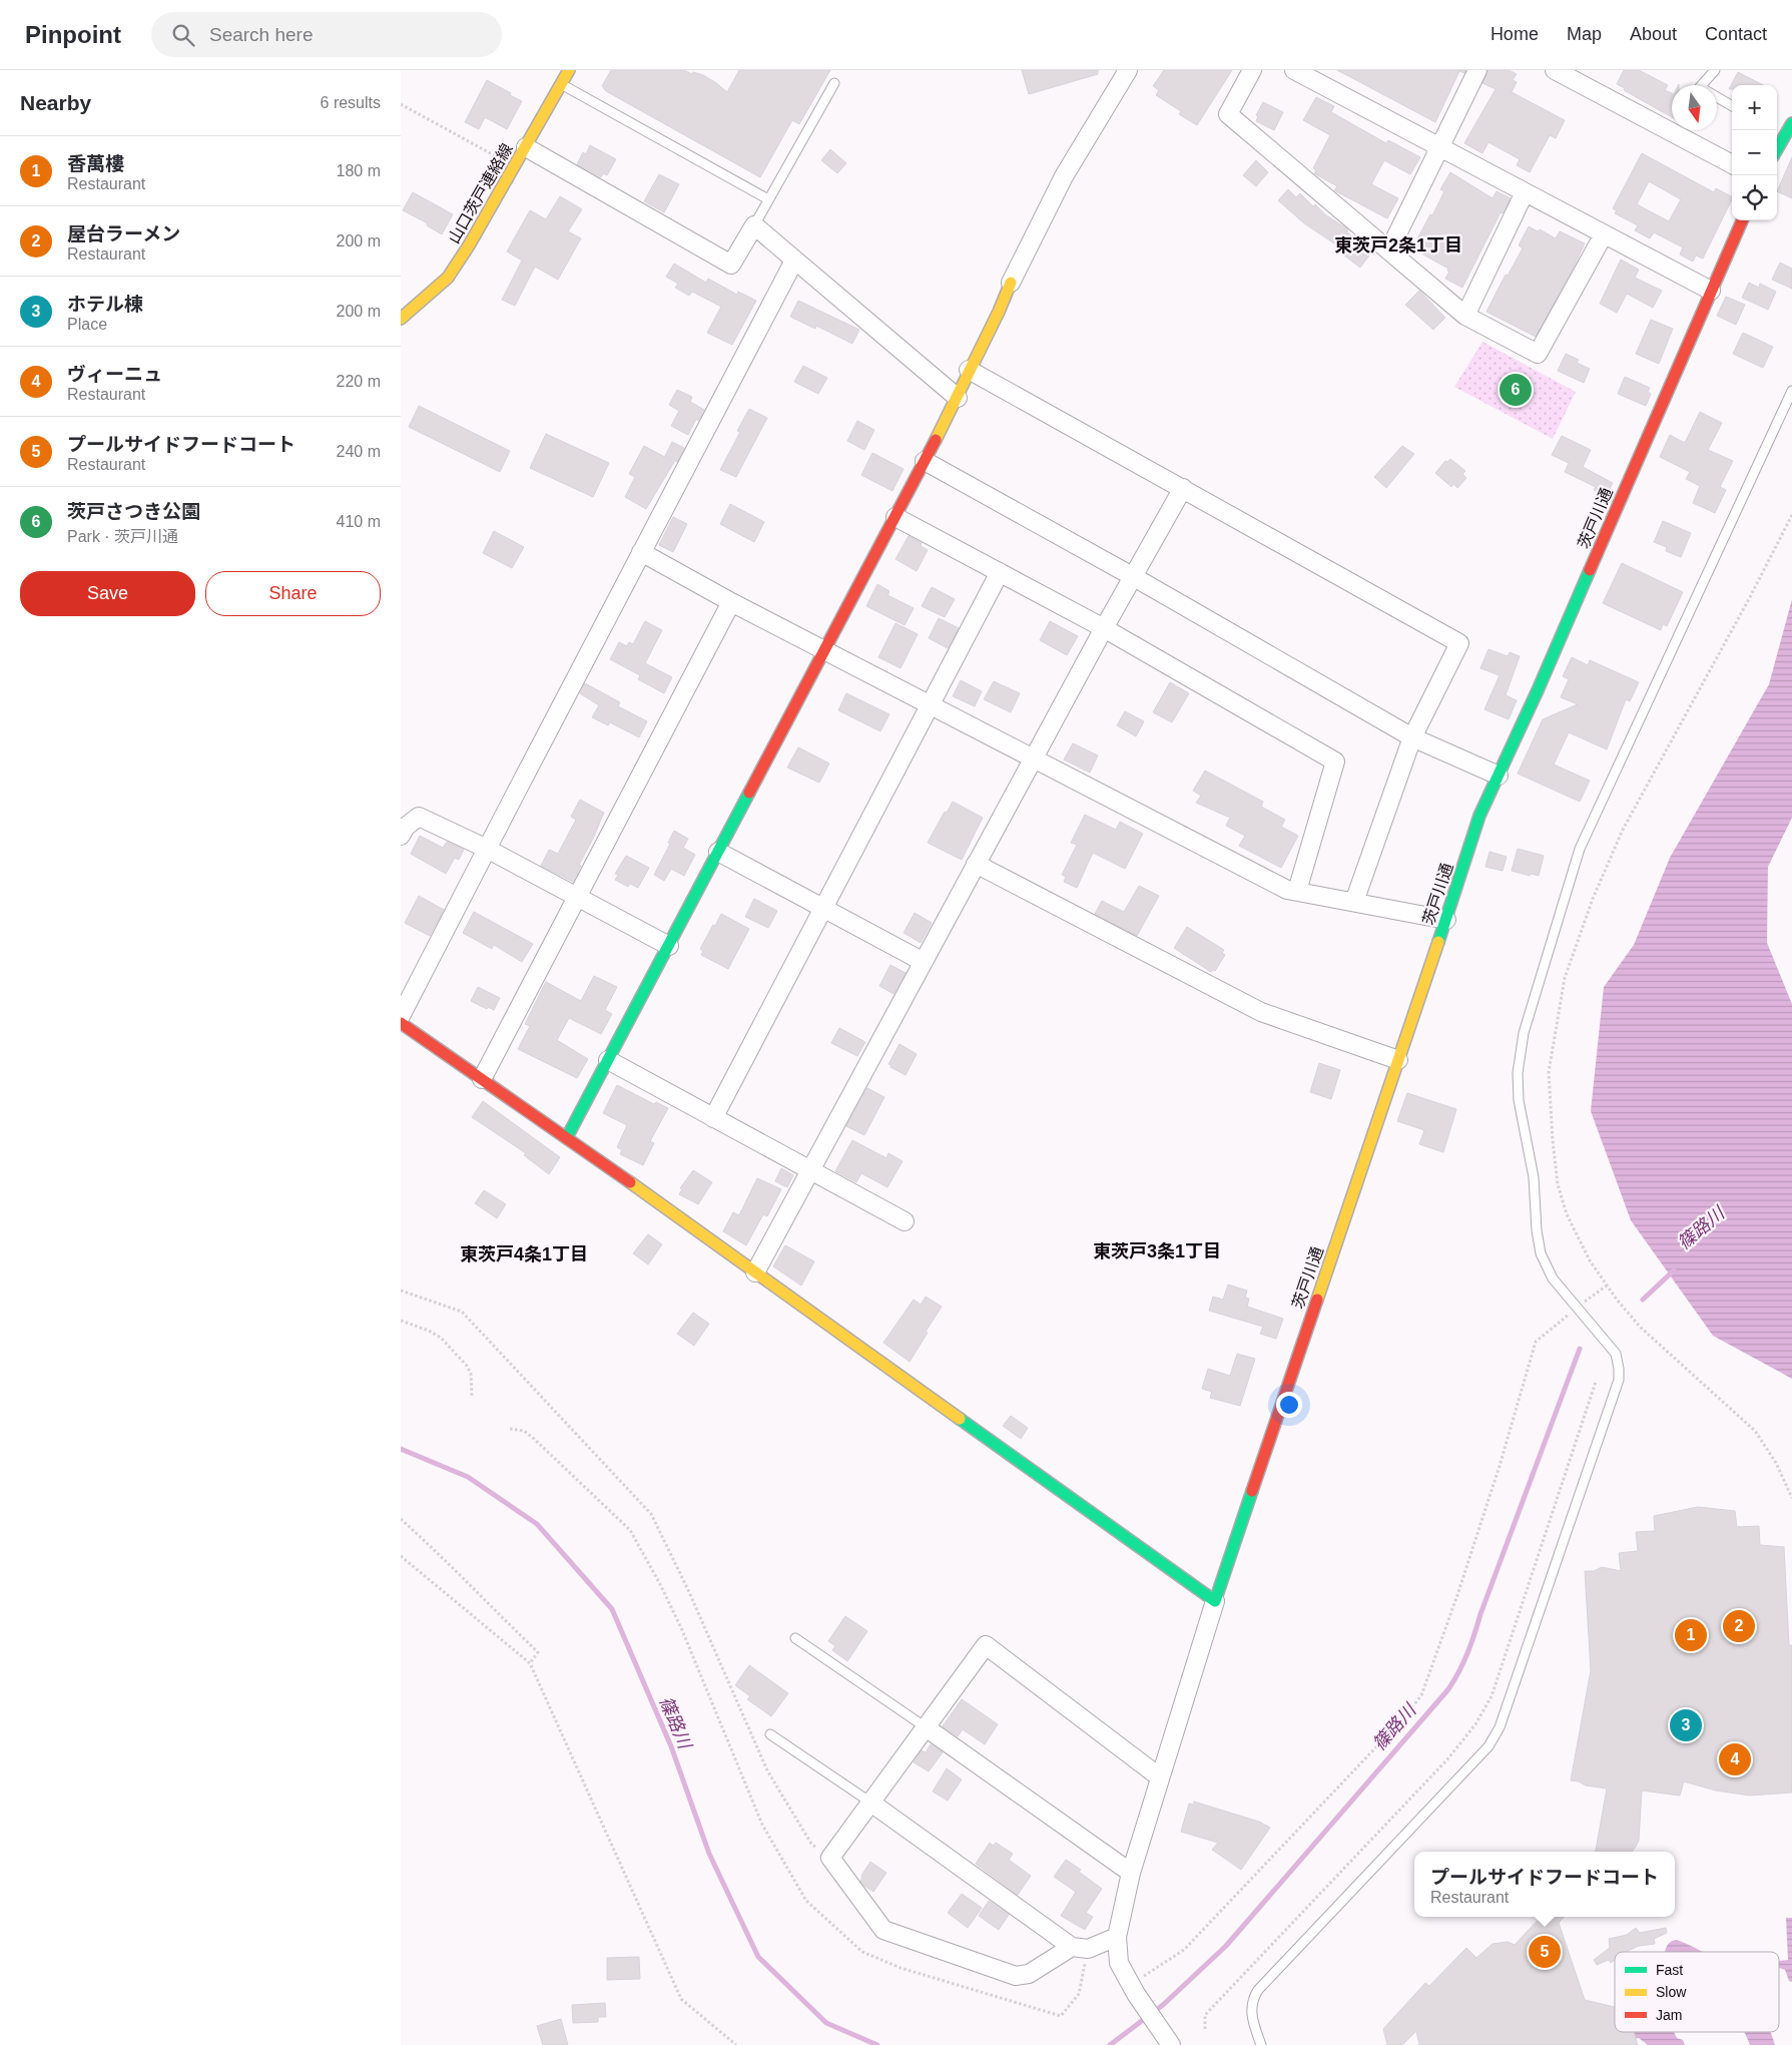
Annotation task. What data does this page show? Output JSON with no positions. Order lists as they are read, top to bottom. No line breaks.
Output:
{"streets":{"street":["山口茨戸連絡線","茨戸川通"]},"districts":["東茨戸2条1丁目","東茨戸3条1丁目","東茨戸4条1丁目"],"water":["篠路川"],"legend":["Fast","Slow","Jam"],"north":"bottom","page":{"header":"Pinpoint","search":"Search here","nav":["Home","Map","About","Contact"],"heading":["Nearby","6 results"],"map_buttons":["+","−"],"list":[{"mark":"1","name":"香萬樓","note":"Restaurant","value":"180 m"},{"mark":"2","name":"屋台ラーメン","note":"Restaurant","value":"200 m"},{"mark":"3","name":"ホテル棟","note":"Place","value":"200 m"},{"mark":"4","name":"ヴィーニュ","note":"Restaurant","value":"220 m"},{"mark":"5","name":"プールサイドフードコート","note":"Restaurant","value":"240 m"},{"mark":"6","name":"茨戸さつき公園","note":"Park · 茨戸川通","value":"410 m"}],"pins":["6","2","1","3","4","5"],"buttons":["Save","Share"],"popup":["プールサイドフードコート","Restaurant"]}}
